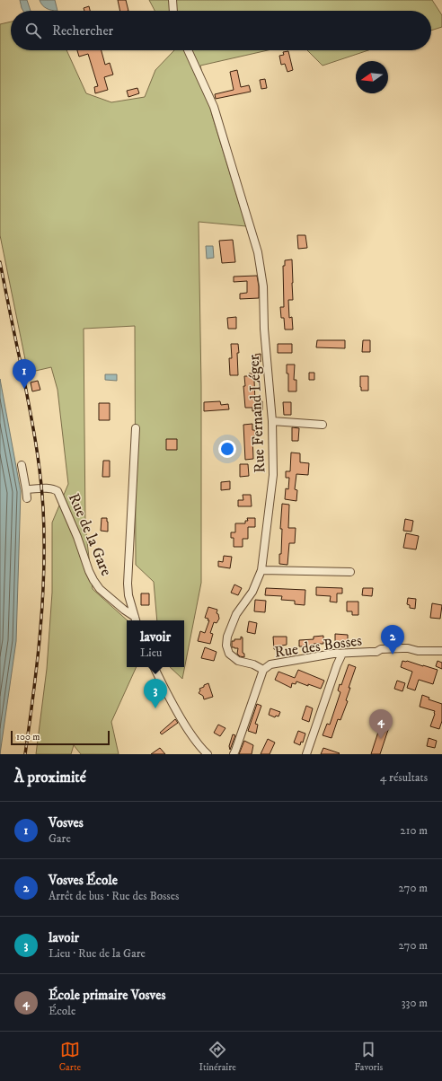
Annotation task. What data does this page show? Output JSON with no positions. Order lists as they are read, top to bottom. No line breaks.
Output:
{"streets":{"street":["Rue Fernand Léger","Rue de la Gare","Rue des Bosses"]},"crossings":[["Rue Fernand Léger","Rue des Bosses"]],"scale_bar":"100 m","north":"left","page":{"search":"Rechercher","pins":["1","2","3","4"],"popup":["lavoir","Lieu"],"scale":"100 m","heading":["À proximité","4 résultats"],"list":[{"mark":"1","name":"Vosves","note":"Gare","value":"210 m"},{"mark":"2","name":"Vosves École","note":"Arrêt de bus · Rue des Bosses","value":"270 m"},{"mark":"3","name":"lavoir","note":"Lieu · Rue de la Gare","value":"270 m"},{"mark":"4","name":"École primaire Vosves","note":"École","value":"330 m"}],"nav":["Carte","Itinéraire","Favoris"]}}
